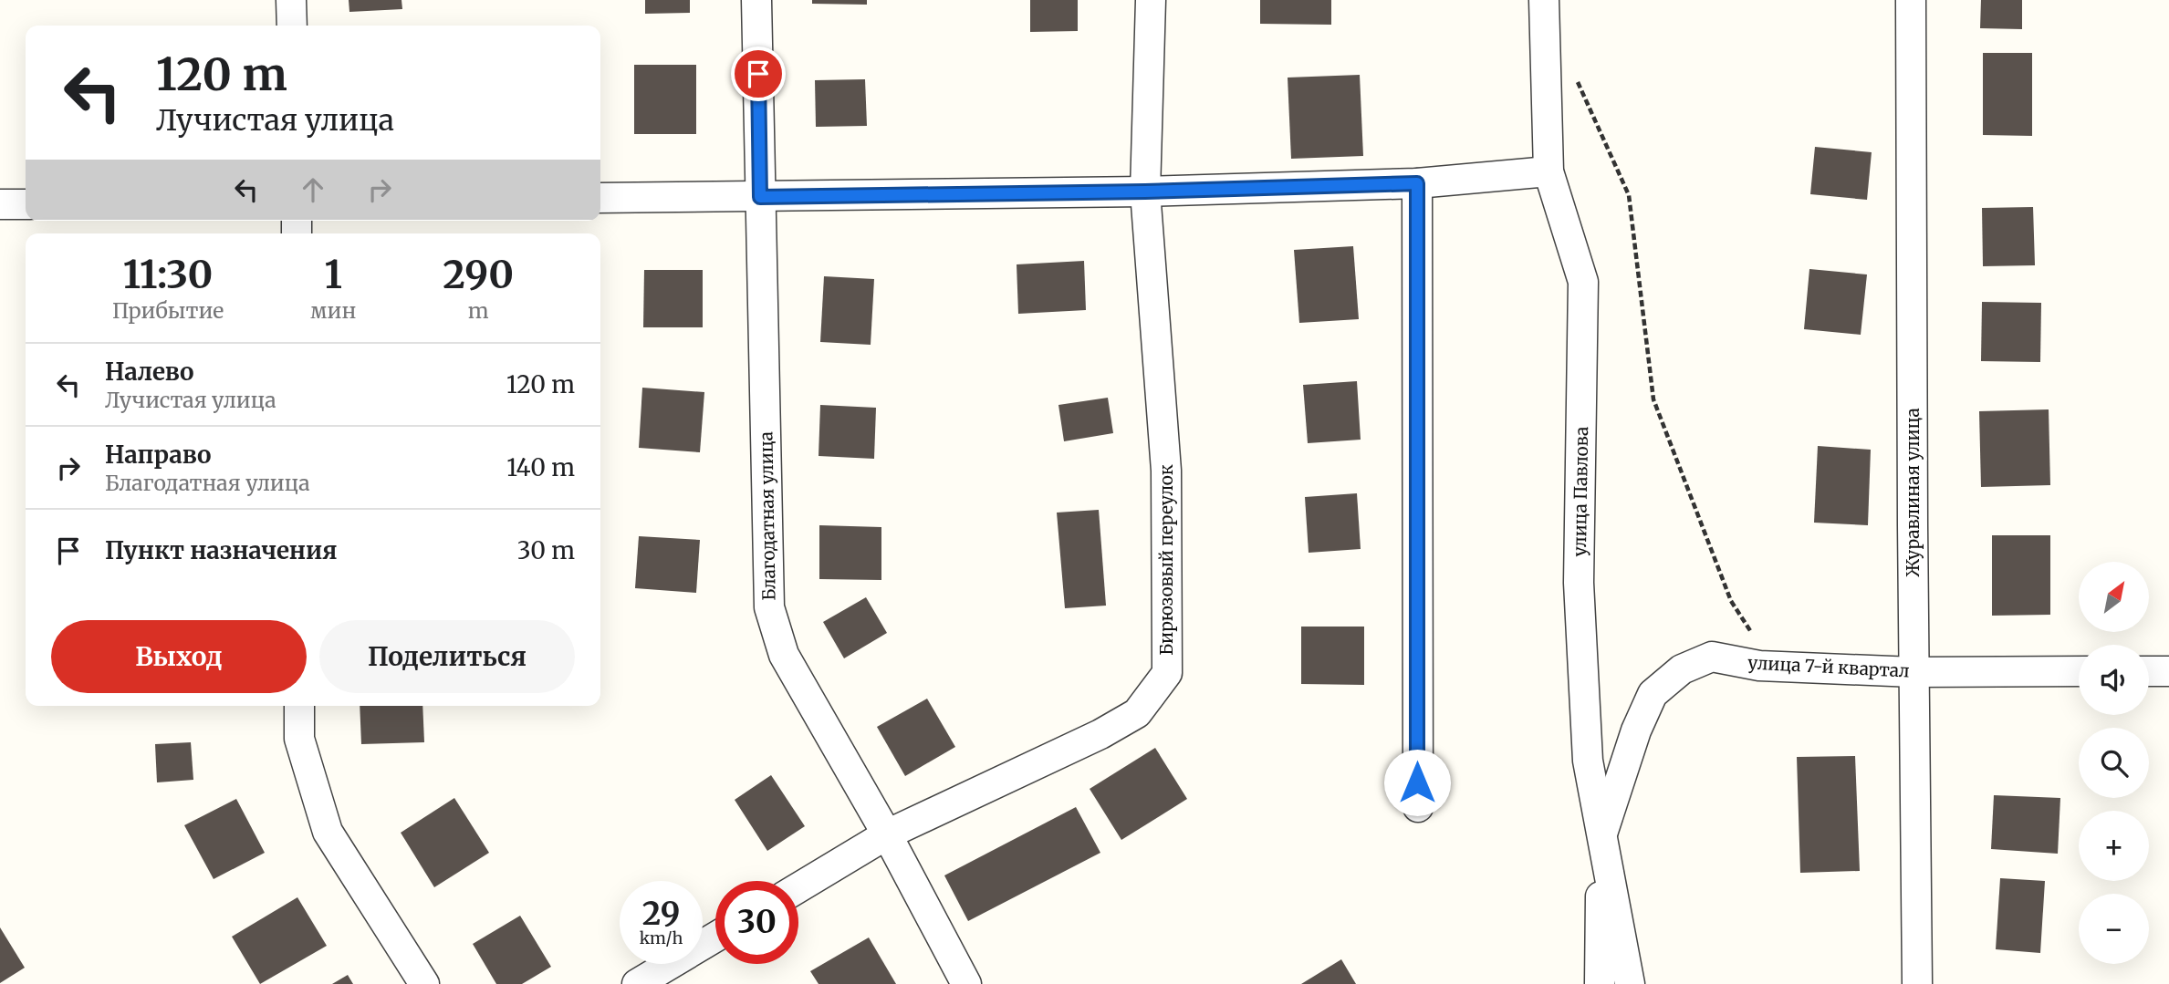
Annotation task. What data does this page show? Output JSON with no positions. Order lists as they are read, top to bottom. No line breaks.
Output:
{"streets":{"street":["улица Павлова","Журавлиная улица","Благодатная улица","Бирюзовый переулок","улица 7-й квартал"]},"crossings":[["улица Павлова","улица 7-й квартал"],["Журавлиная улица","улица 7-й квартал"],["Благодатная улица","Бирюзовый переулок"]],"north":"top right","page":{"turn":["120 m","Лучистая улица"],"eta":["11:30","Прибытие","1","мин","290","m"],"list":[{"name":"Налево","note":"Лучистая улица","value":"120 m"},{"name":"Направо","note":"Благодатная улица","value":"140 m"},{"name":"Пункт назначения","value":"30 m"}],"map_buttons":["+","−"],"buttons":["Выход","Поделиться"],"speed":"29 km/h","limit":"30"}}
